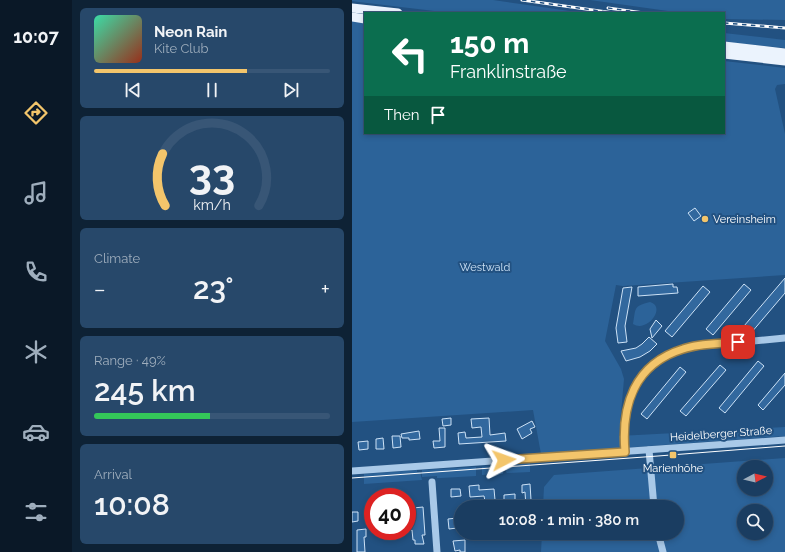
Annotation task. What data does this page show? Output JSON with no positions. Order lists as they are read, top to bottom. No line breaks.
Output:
{"streets":{"street":["Heidelberger Straße"]},"parks":["Westwald"],"places":{"other":["Vereinsheim"],"transit":["Marienhöhe"]},"north":"right","page":{"tabs":"10:07","turn":["150 m","Franklinstraße"],"song":["Neon Rain","Kite Club"],"then":"Then","tile":["Climate",["Range · 49%","245 km"],["Arrival","10:08"]],"heat":["−","23°","+"],"limit":"40","trip":"10:08 · 1 min · 380 m","gauge":["33","km/h"]}}
